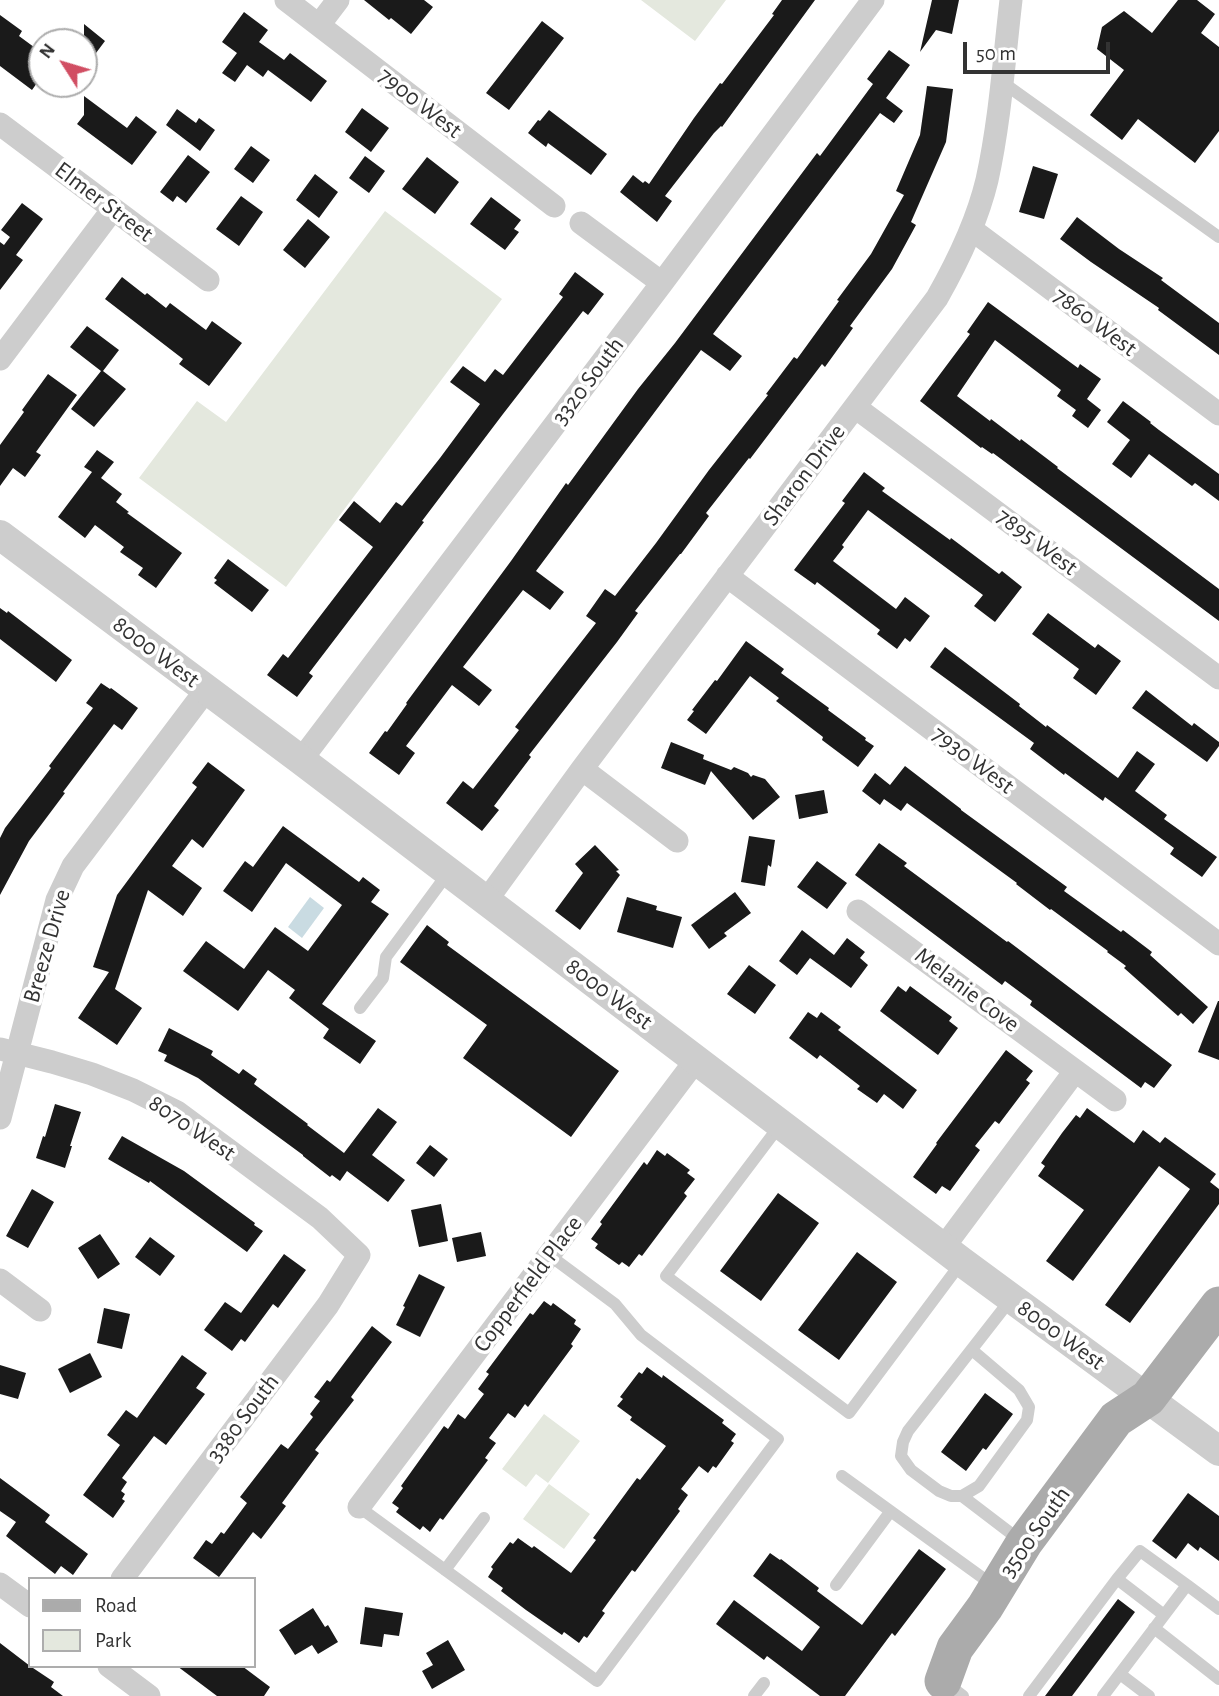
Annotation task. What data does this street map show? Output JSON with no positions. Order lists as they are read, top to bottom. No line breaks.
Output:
{"streets":{"main road":["3500 South"],"street":["7900 West","Elmer Street","7860 West","3320 South","Sharon Drive","7895 West","8000 West","7930 West","Breeze Drive","Melanie Cove","8070 West","Copperfield Place","3380 South"]},"crossings":[["7860 West","Sharon Drive"],["3320 South","8000 West"],["Sharon Drive","7895 West"],["Sharon Drive","8000 West"],["Sharon Drive","7930 West"],["8000 West","Breeze Drive"],["8000 West","Copperfield Place"],["8000 West","3500 South"],["Breeze Drive","8070 West"],["8070 West","3380 South"]],"legend":["Road","Park"],"scale_bar":"50 m","north":"top left"}
